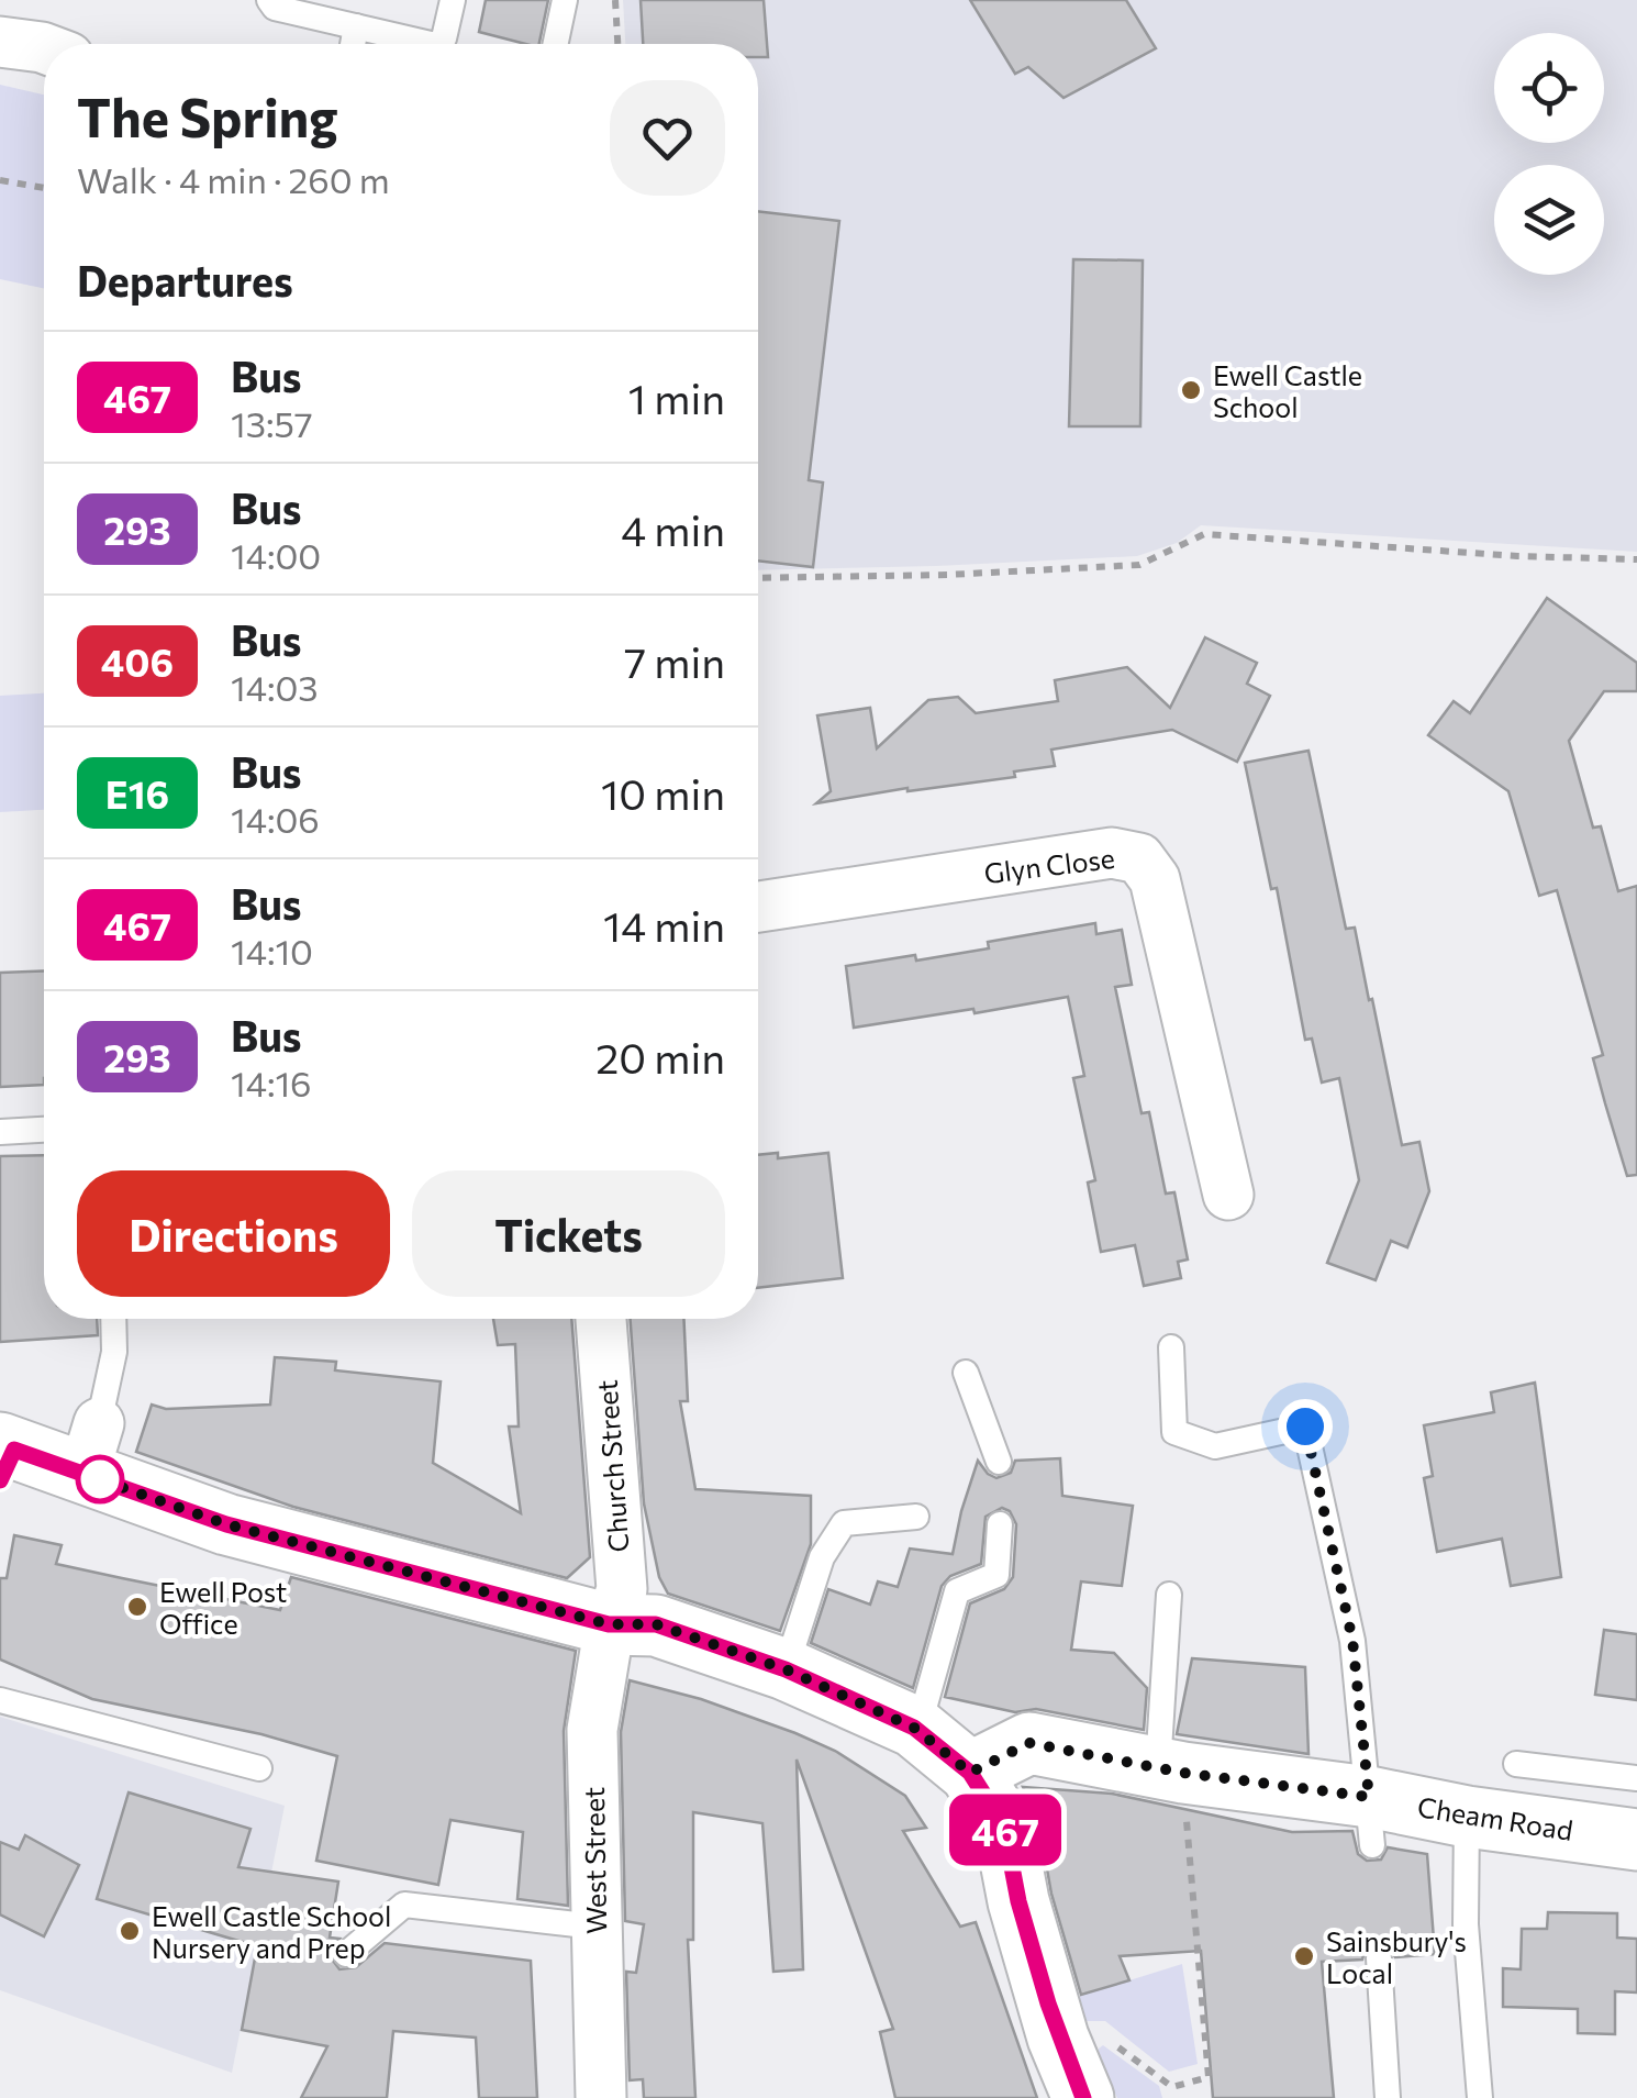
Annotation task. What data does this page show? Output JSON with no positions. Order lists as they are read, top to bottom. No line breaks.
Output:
{"streets":{"main road":["Cheam Road"],"street":["Glyn Close","Church Street","West Street"]},"crossings":[["Church Street","West Street"]],"places":["Ewell Castle School","Ewell Post Office","Ewell Castle School Nursery and Prep","Sainsbury's Local"],"lines":["bus line 467"],"page":{"on_map":"467","heading":[["The Spring","Walk · 4 min · 260 m"],"Departures"],"list":[{"mark":"467","name":"Bus","note":"13:57","value":"1 min"},{"mark":"293","name":"Bus","note":"14:00","value":"4 min"},{"mark":"406","name":"Bus","note":"14:03","value":"7 min"},{"mark":"E16","name":"Bus","note":"14:06","value":"10 min"},{"mark":"467","name":"Bus","note":"14:10","value":"14 min"},{"mark":"293","name":"Bus","note":"14:16","value":"20 min"}],"buttons":["Directions","Tickets"]}}
